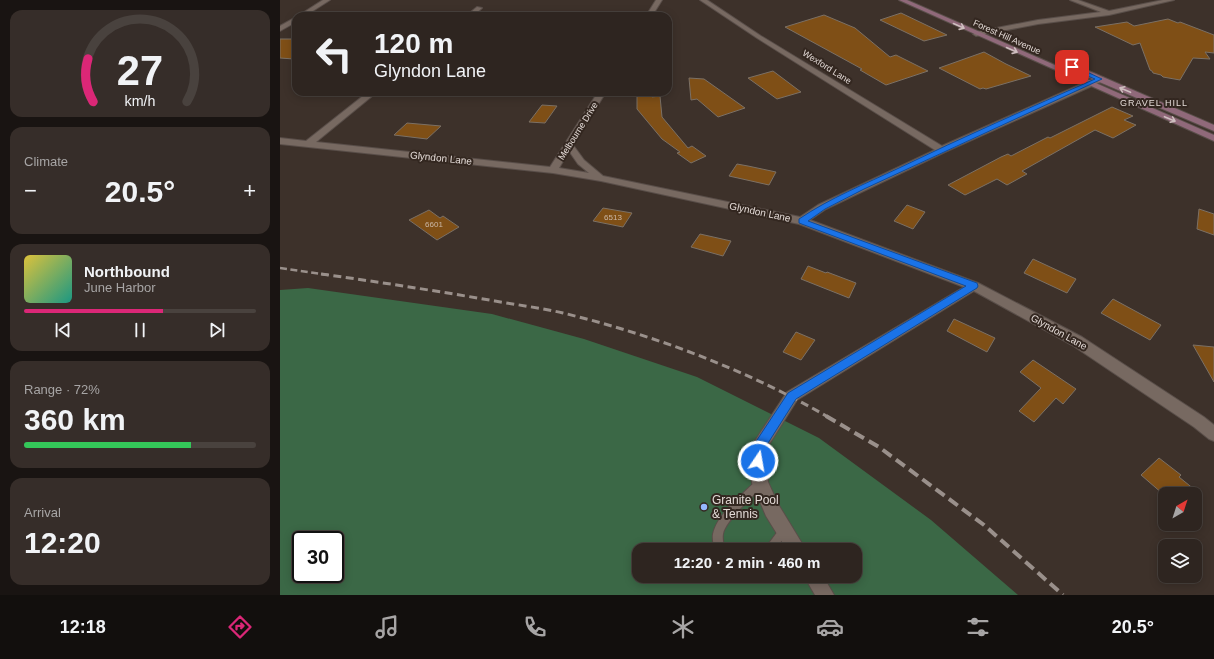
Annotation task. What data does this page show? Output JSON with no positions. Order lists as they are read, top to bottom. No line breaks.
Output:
{"streets":{"main road":["Forest Hill Avenue"],"street":["Wexford Lane","Melbourne Drive","Glyndon Lane"]},"crossings":[["Melbourne Drive","Glyndon Lane"]],"districts":["GRAVEL HILL"],"places":["Granite Pool & Tennis"],"house_numbers":["6513","6601"],"north":"top right","page":{"turn":["120 m","Glyndon Lane"],"tile":["Climate",["Range · 72%","360 km"],["Arrival","12:20"]],"heat":["−","20.5°","+"],"song":["Northbound","June Harbor"],"limit":"30","trip":"12:20 · 2 min · 460 m","tabs":["12:18","20.5°"],"gauge":["27","km/h"]}}
